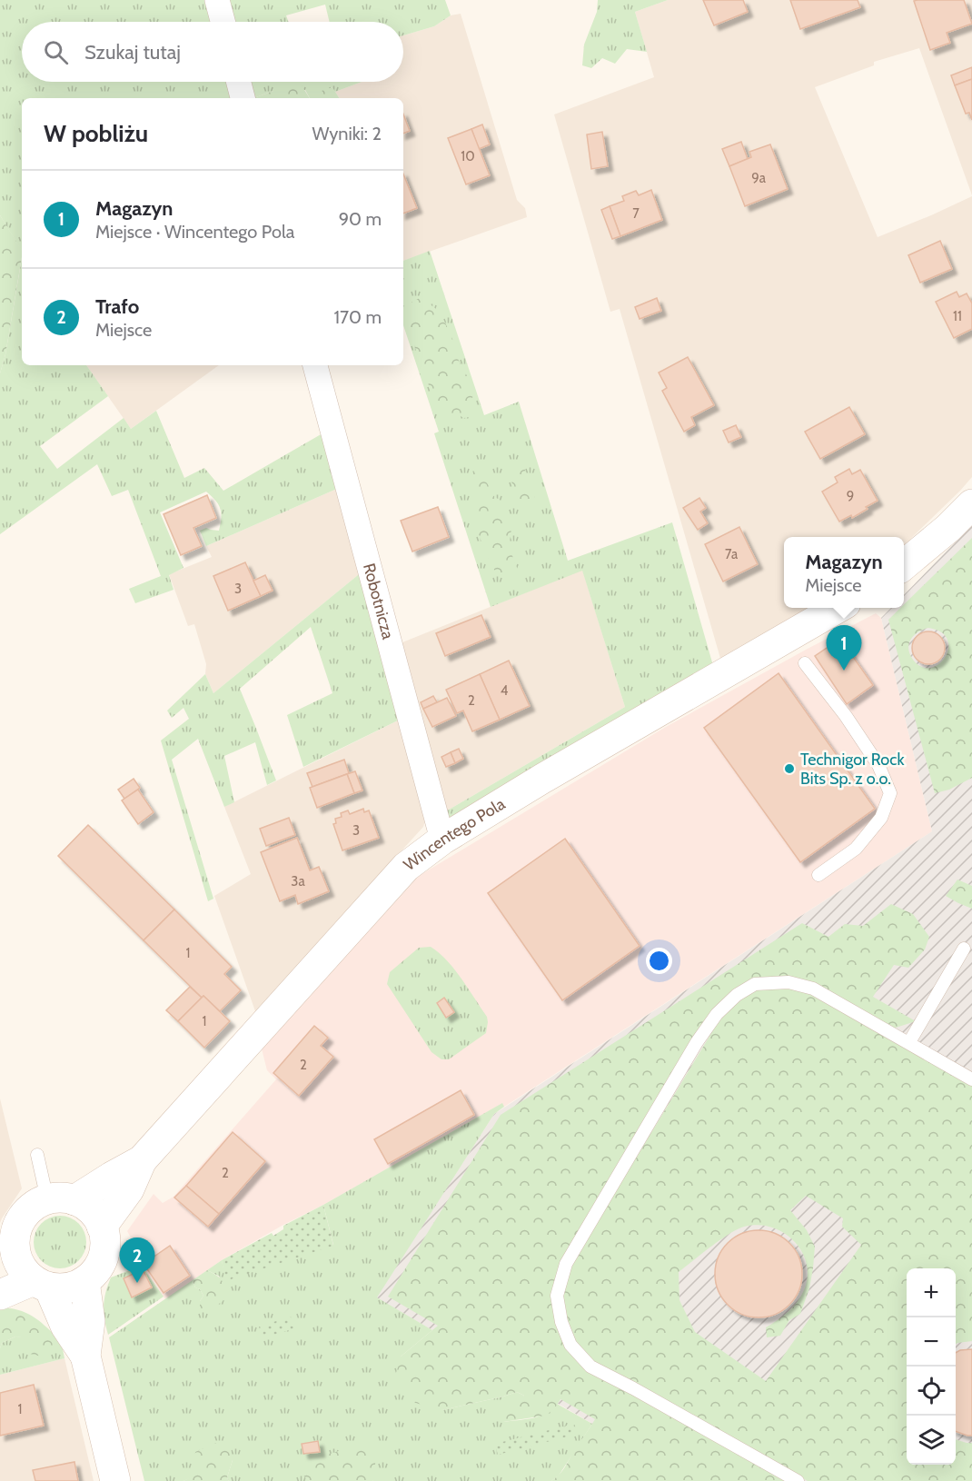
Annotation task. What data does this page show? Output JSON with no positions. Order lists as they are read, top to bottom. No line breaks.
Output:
{"streets":{"street":["Robotnicza","Wincentego Pola"]},"crossings":[["Robotnicza","Wincentego Pola"]],"places":["Technigor Rock Bits Sp. z o.o."],"house_numbers":["10","9a","7","11","9","7a","3","4","2","3","3a","1","1","2","2","1"],"page":{"search":"Szukaj tutaj","heading":["W pobliżu","Wyniki: 2"],"list":[{"mark":"1","name":"Magazyn","note":"Miejsce · Wincentego Pola","value":"90 m"},{"mark":"2","name":"Trafo","note":"Miejsce","value":"170 m"}],"popup":["Magazyn","Miejsce"],"pins":["1","2"],"map_buttons":["+","−"]}}
